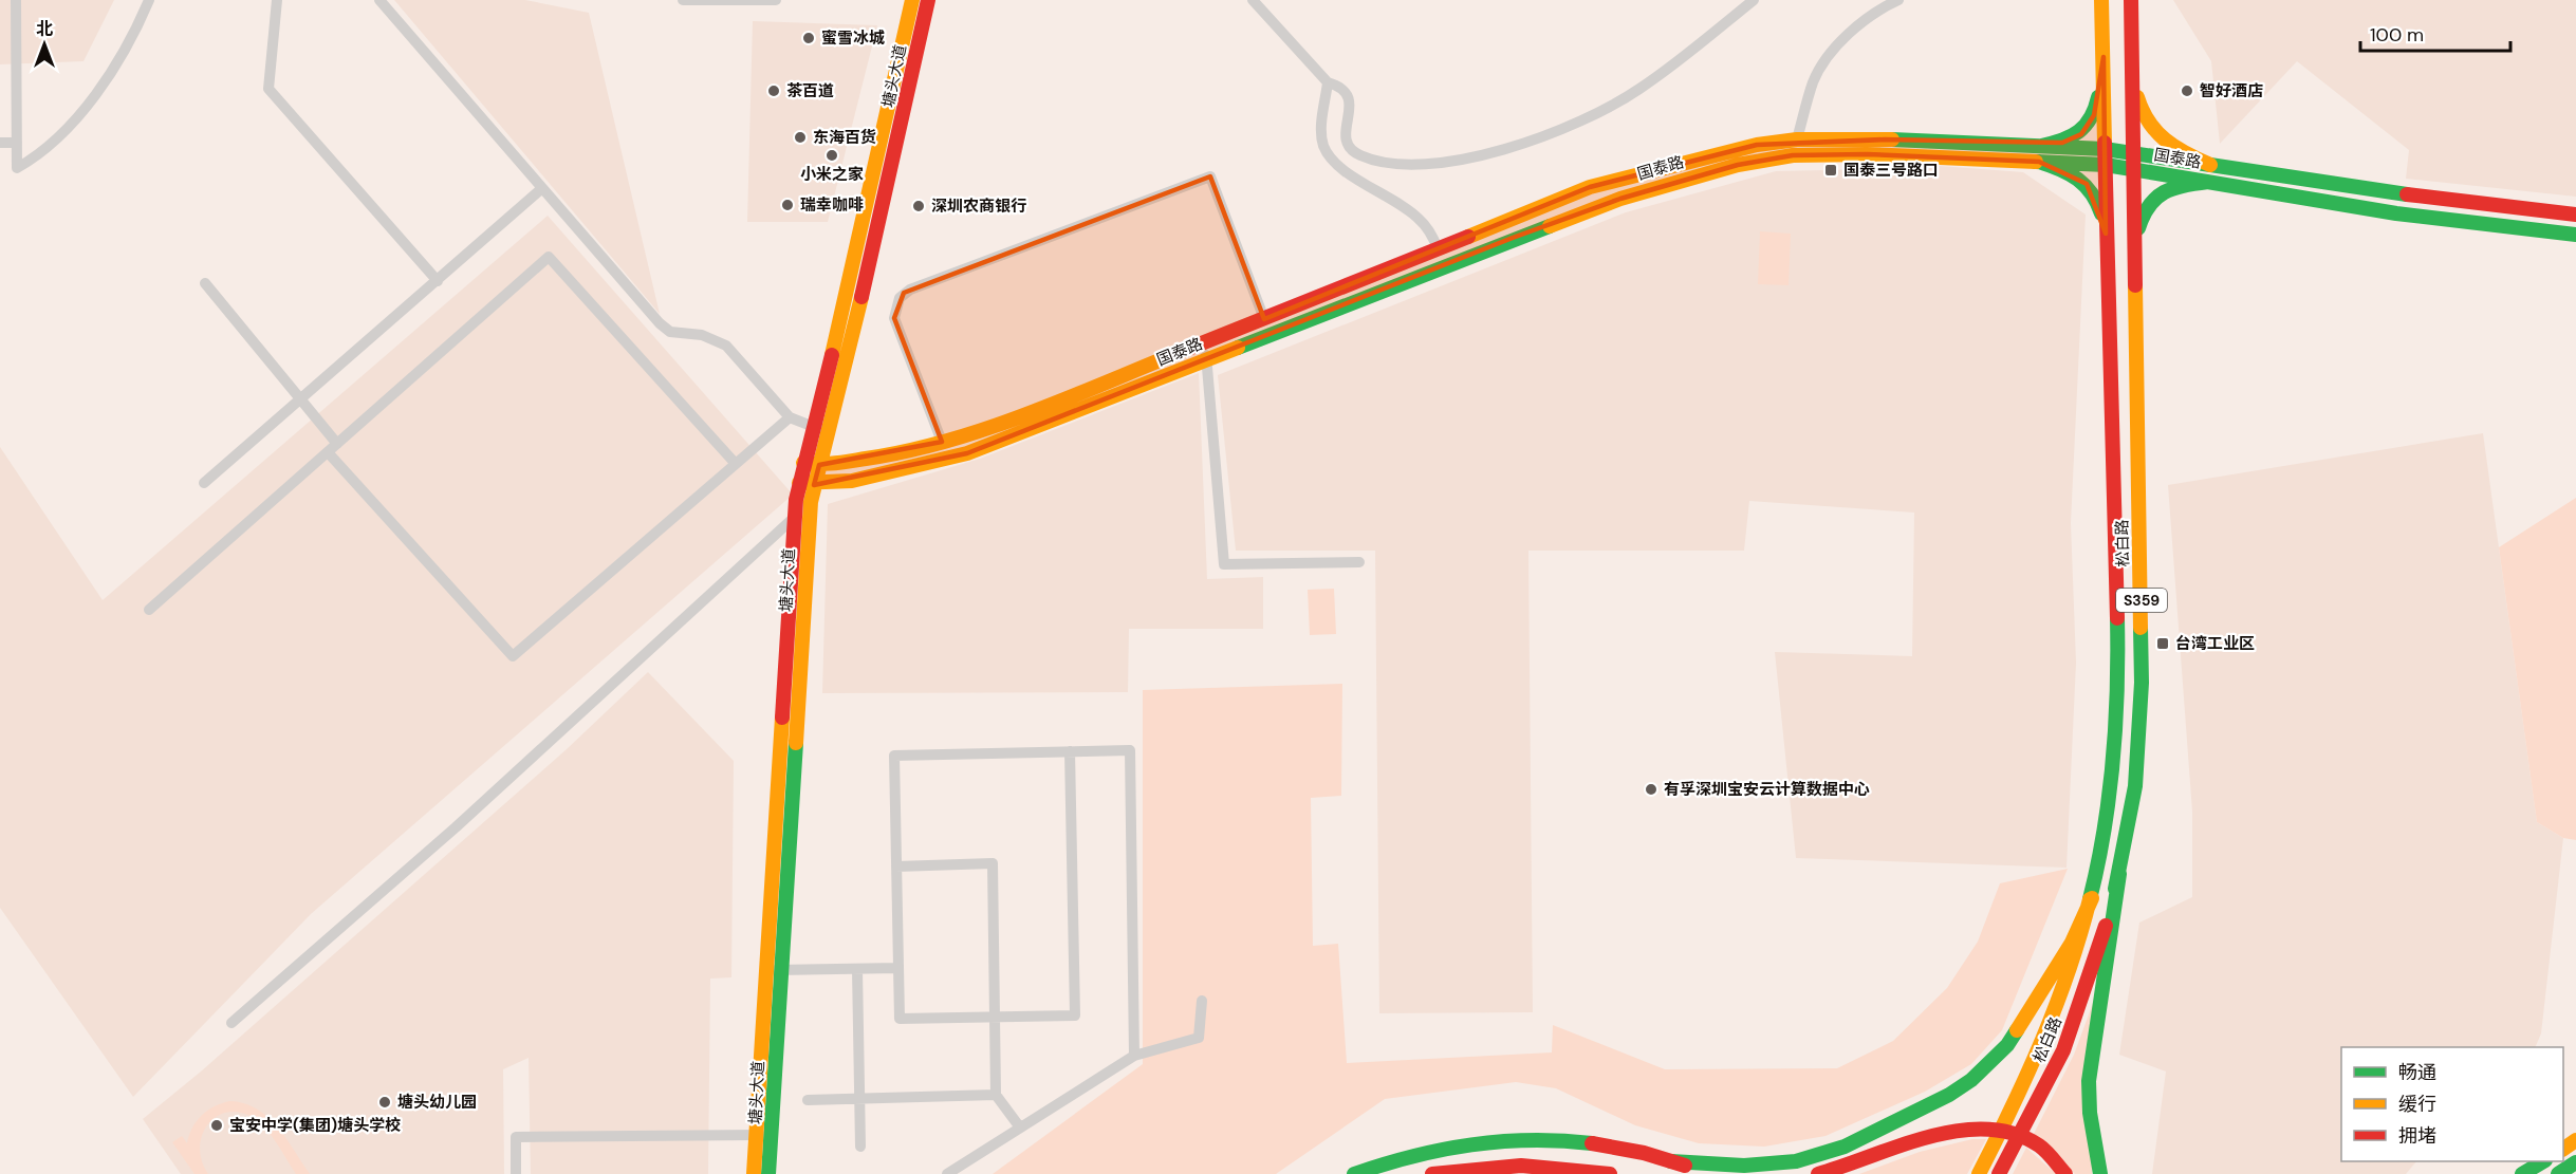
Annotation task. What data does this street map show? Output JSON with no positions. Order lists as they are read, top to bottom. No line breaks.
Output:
{"streets":{"main road":["塘头大道","国泰路","松白路","S359"]},"crossings":[["塘头大道","国泰路"],["国泰路","松白路"]],"places":{"other":["蜜雪冰城","茶百道","智好酒店","东海百货","小米之家","瑞幸咖啡","深圳农商银行","有孚深圳宝安云计算数据中心","塘头幼儿园","宝安中学(集团)塘头学校"],"transit":["国泰三号路口","台湾工业区"]},"legend":["畅通","缓行","拥堵"],"scale_bar":"100 m","north":"top"}
